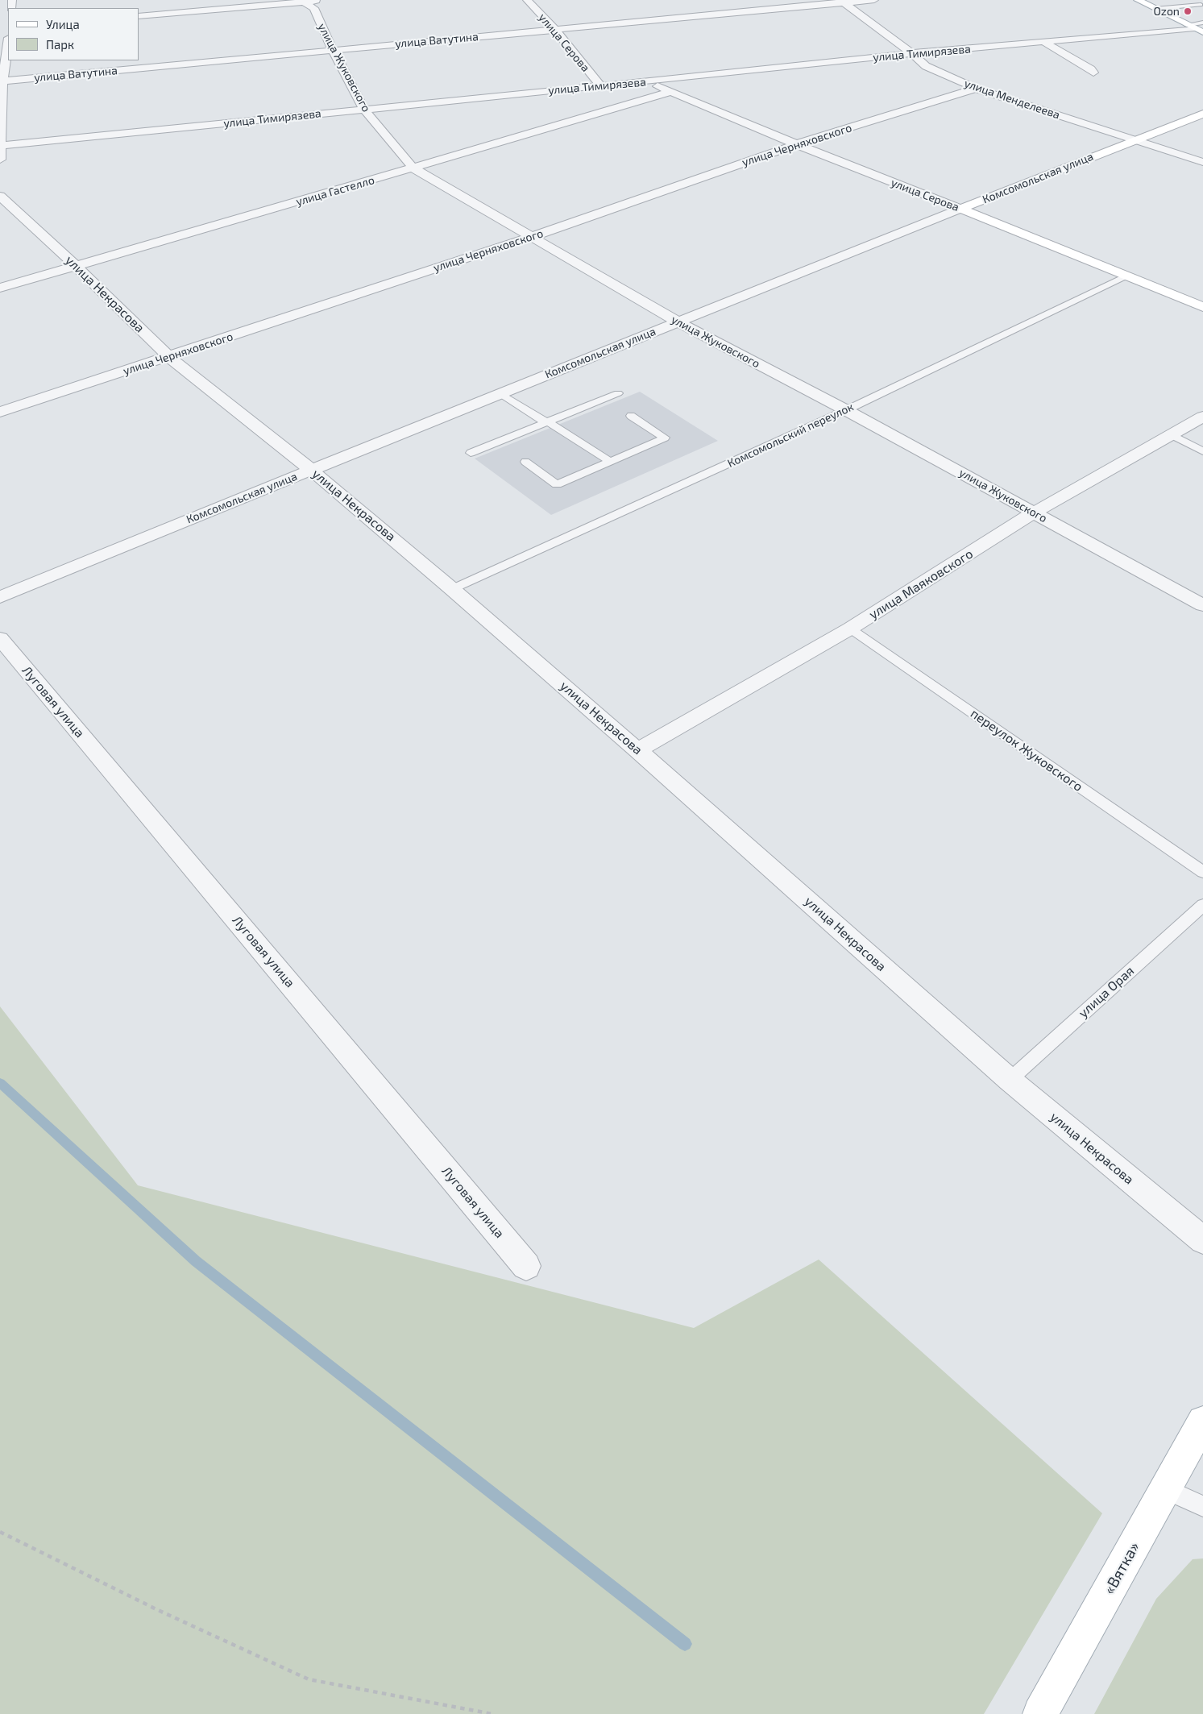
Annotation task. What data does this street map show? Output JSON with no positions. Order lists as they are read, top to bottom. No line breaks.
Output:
{"streets":{"main road":["улица Серова","Комсомольская улица","«Вятка»"],"street":["улица Ватутина","улица Тимирязева","улица Жуковского","улица Менделеева","улица Черняховского","улица Гастелло","улица Некрасова","улица Маяковского","Луговая улица"],"lane":["Комсомольский переулок","переулок Жуковского","улица Орая"]},"crossings":[["улица Ватутина","улица Серова"],["улица Ватутина","улица Жуковского"],["улица Ватутина","улица Менделеева"],["улица Серова","улица Тимирязева"],["улица Серова","улица Черняховского"],["улица Серова","Комсомольская улица"],["улица Серова","улица Гастелло"],["улица Серова","Комсомольский переулок"],["улица Тимирязева","улица Жуковского"],["улица Тимирязева","улица Менделеева"],["улица Жуковского","улица Черняховского"],["улица Жуковского","Комсомольская улица"],["улица Жуковского","улица Гастелло"],["улица Жуковского","Комсомольский переулок"],["улица Жуковского","улица Маяковского"],["улица Менделеева","улица Черняховского"],["улица Менделеева","Комсомольская улица"],["улица Черняховского","улица Некрасова"],["Комсомольская улица","улица Некрасова"],["улица Гастелло","улица Некрасова"],["улица Некрасова","Комсомольский переулок"],["улица Некрасова","улица Маяковского"],["улица Некрасова","улица Орая"],["улица Маяковского","переулок Жуковского"]],"places":["Ozon"],"legend":["Улица","Парк"]}
